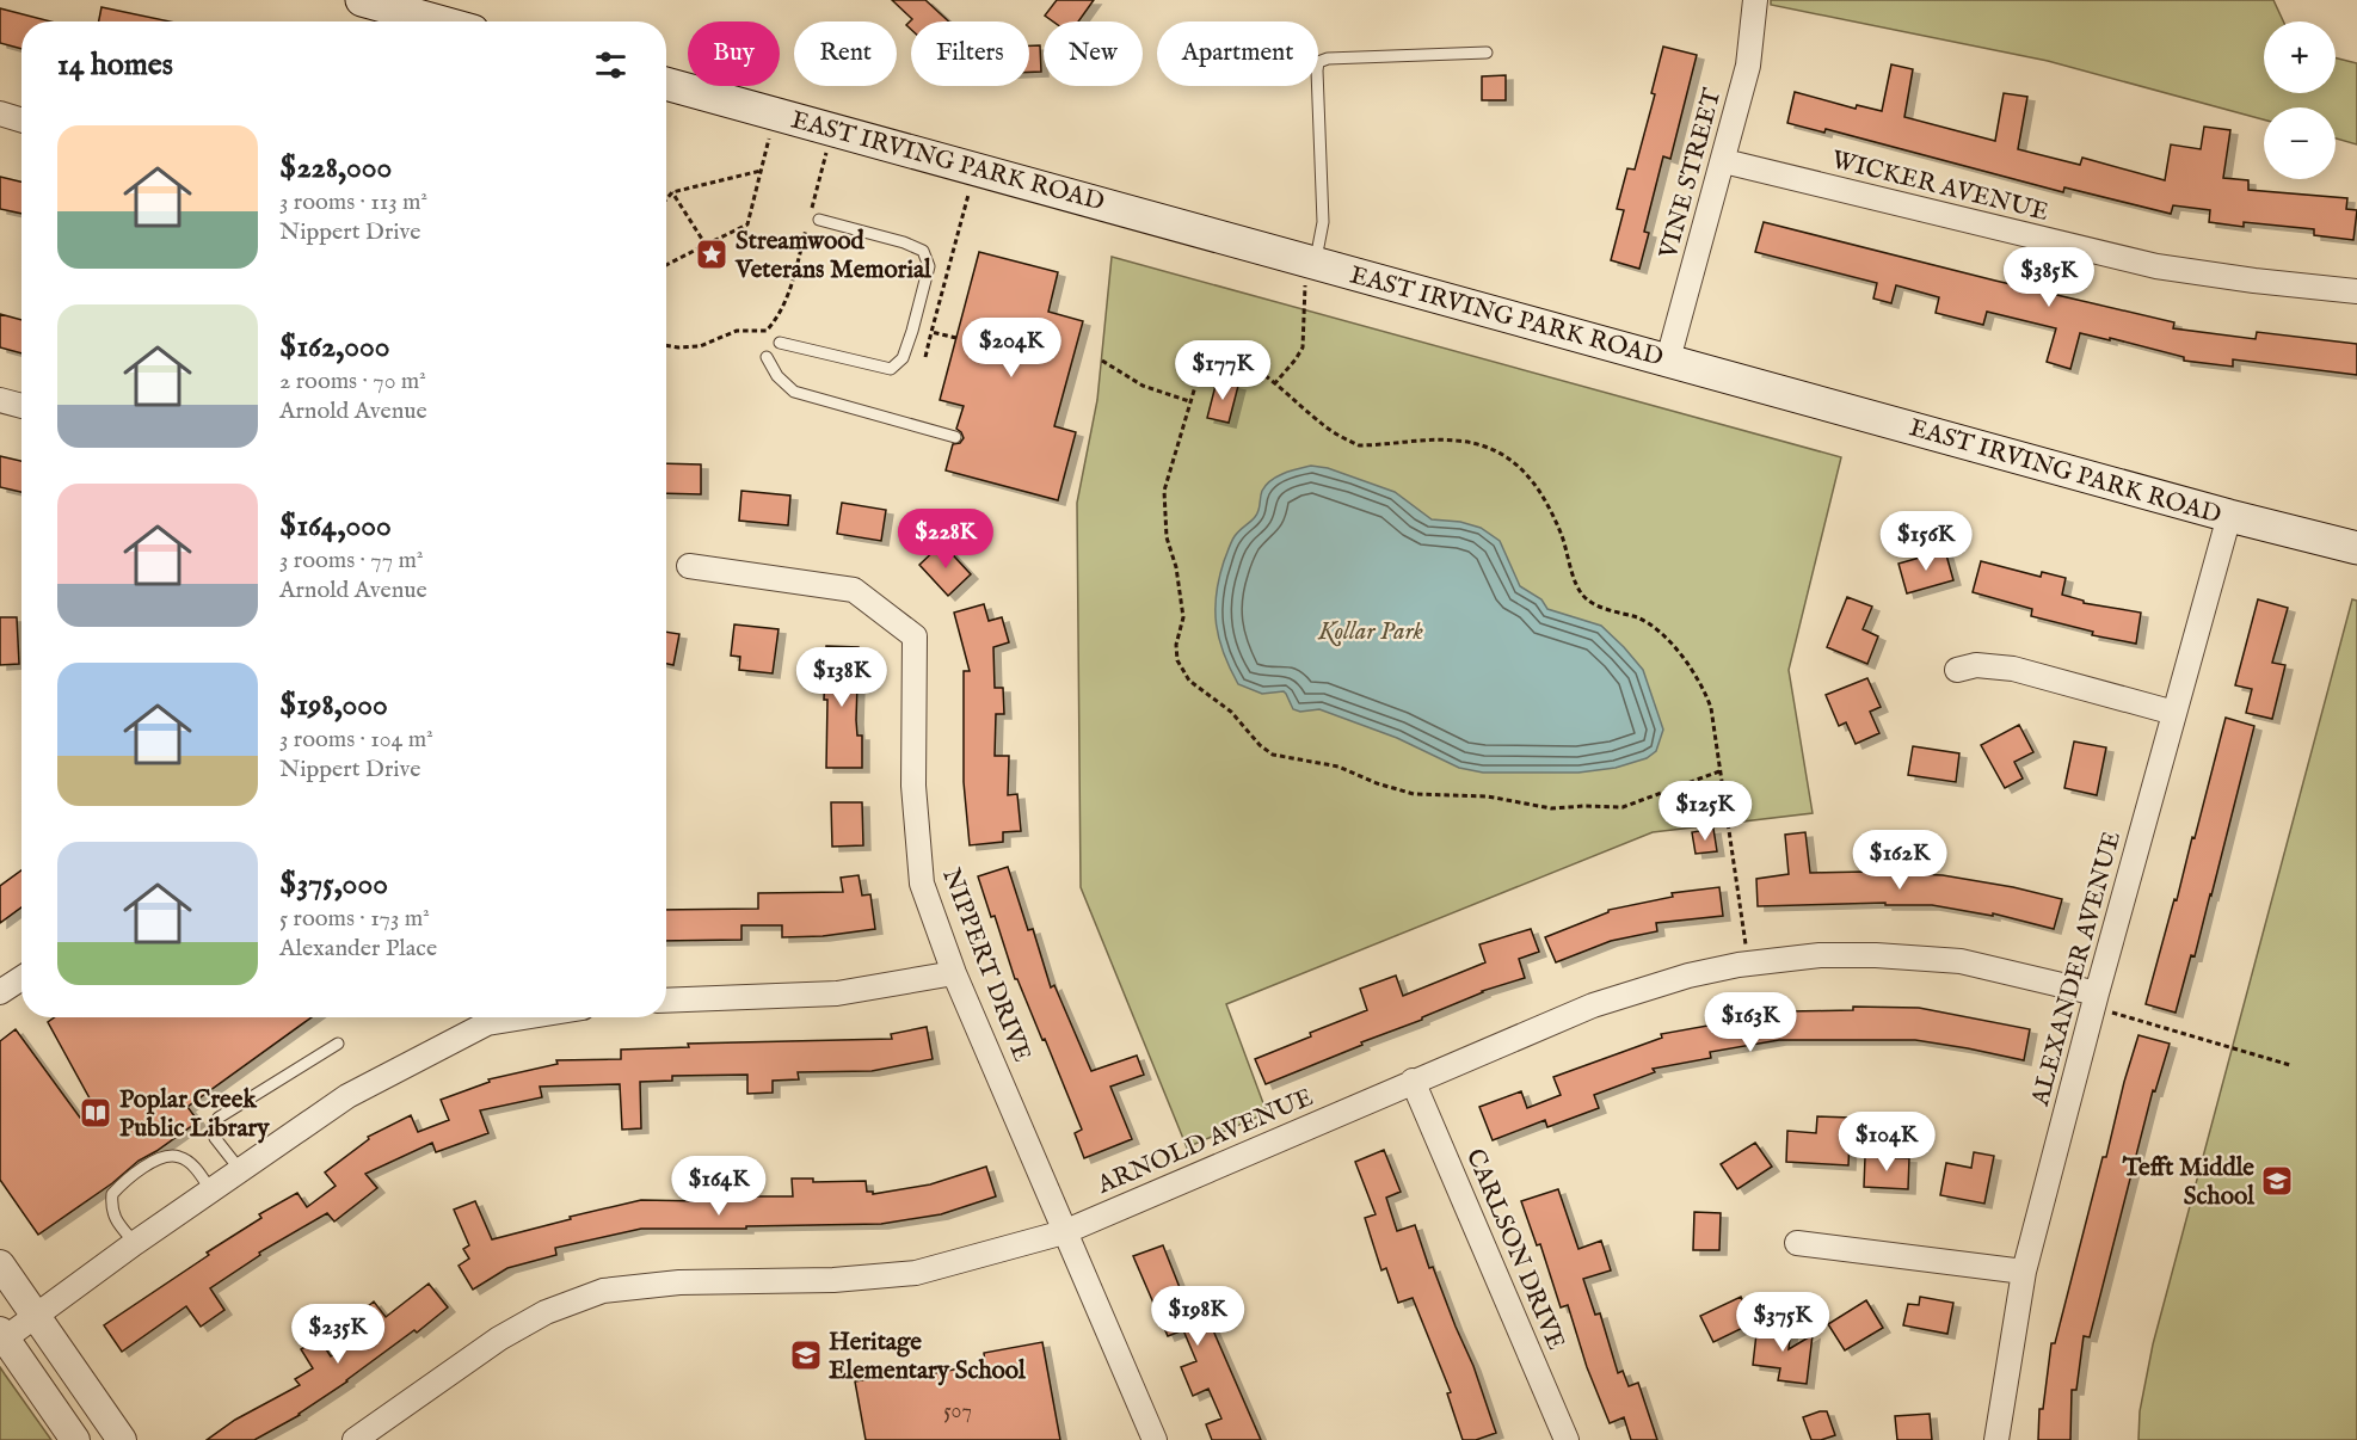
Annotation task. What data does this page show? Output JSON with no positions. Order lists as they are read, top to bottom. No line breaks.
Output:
{"streets":{"main road":["EAST IRVING PARK ROAD"],"street":["VINE STREET","WICKER AVENUE","NIPPERT DRIVE","ALEXANDER AVENUE","ARNOLD AVENUE","CARLSON DRIVE"]},"crossings":[["EAST IRVING PARK ROAD","VINE STREET"],["EAST IRVING PARK ROAD","ALEXANDER AVENUE"],["VINE STREET","WICKER AVENUE"],["NIPPERT DRIVE","ARNOLD AVENUE"],["ALEXANDER AVENUE","ARNOLD AVENUE"],["ARNOLD AVENUE","CARLSON DRIVE"]],"parks":["Kollar Park"],"places":{"place":["Streamwood Veterans Memorial"],"library":["Poplar Creek Public Library"],"school or university":["Tefft Middle School","Heritage Elementary School"]},"house_numbers":["507"],"page":{"map_buttons":["+","−"],"chip":["Buy","Rent","Filters","New","Apartment"],"heading":"14 homes","list":[{"name":"$228,000","note":"3 rooms · 113 m² · Nippert Drive"},{"name":"$162,000","note":"2 rooms · 70 m² · Arnold Avenue"},{"name":"$164,000","note":"3 rooms · 77 m² · Arnold Avenue"},{"name":"$198,000","note":"3 rooms · 104 m² · Nippert Drive"},{"name":"$375,000","note":"5 rooms · 173 m² · Alexander Place"}],"price":["$385K","$204K","$177K","$228K","$156K","$138K","$125K","$162K","$163K","$104K","$164K","$198K","$375K","$235K"]}}
